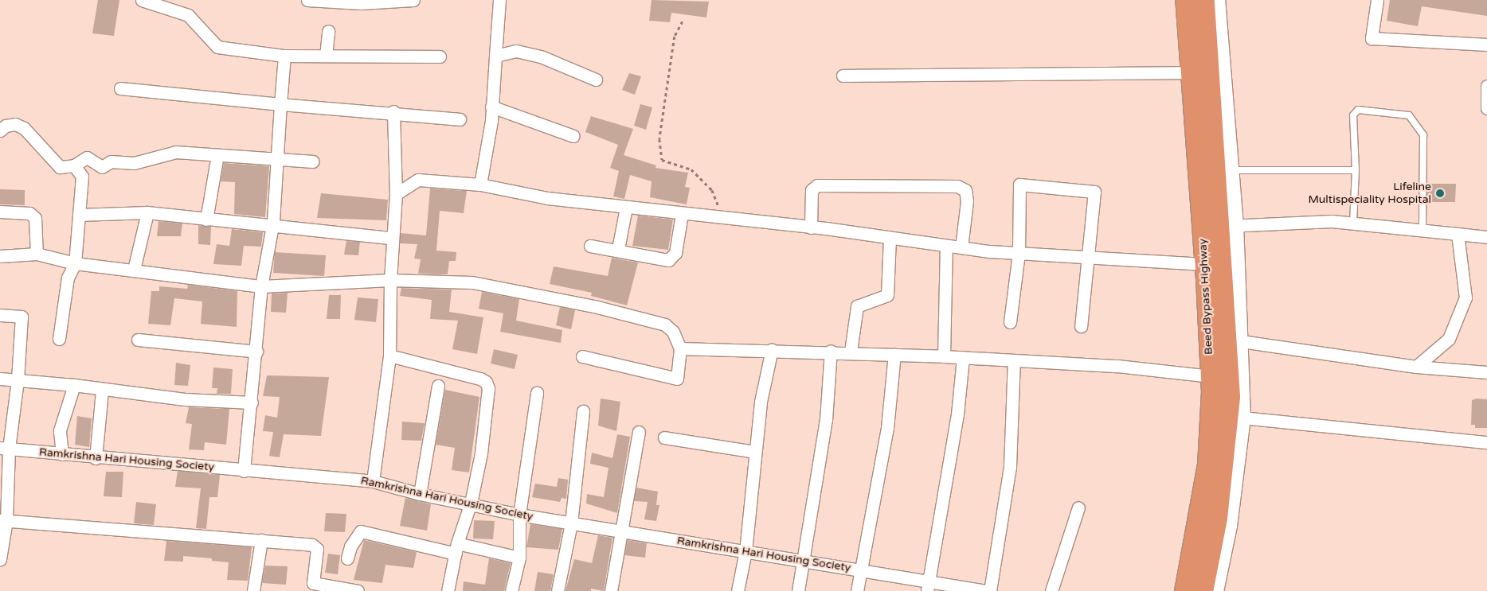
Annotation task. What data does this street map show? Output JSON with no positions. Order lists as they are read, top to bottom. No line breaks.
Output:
{"streets":{"highway":["Beed Bypass Highway"],"street":["Ramkrishna Hari Housing Society"]},"places":["Lifeline Multispeciality Hospital"]}
